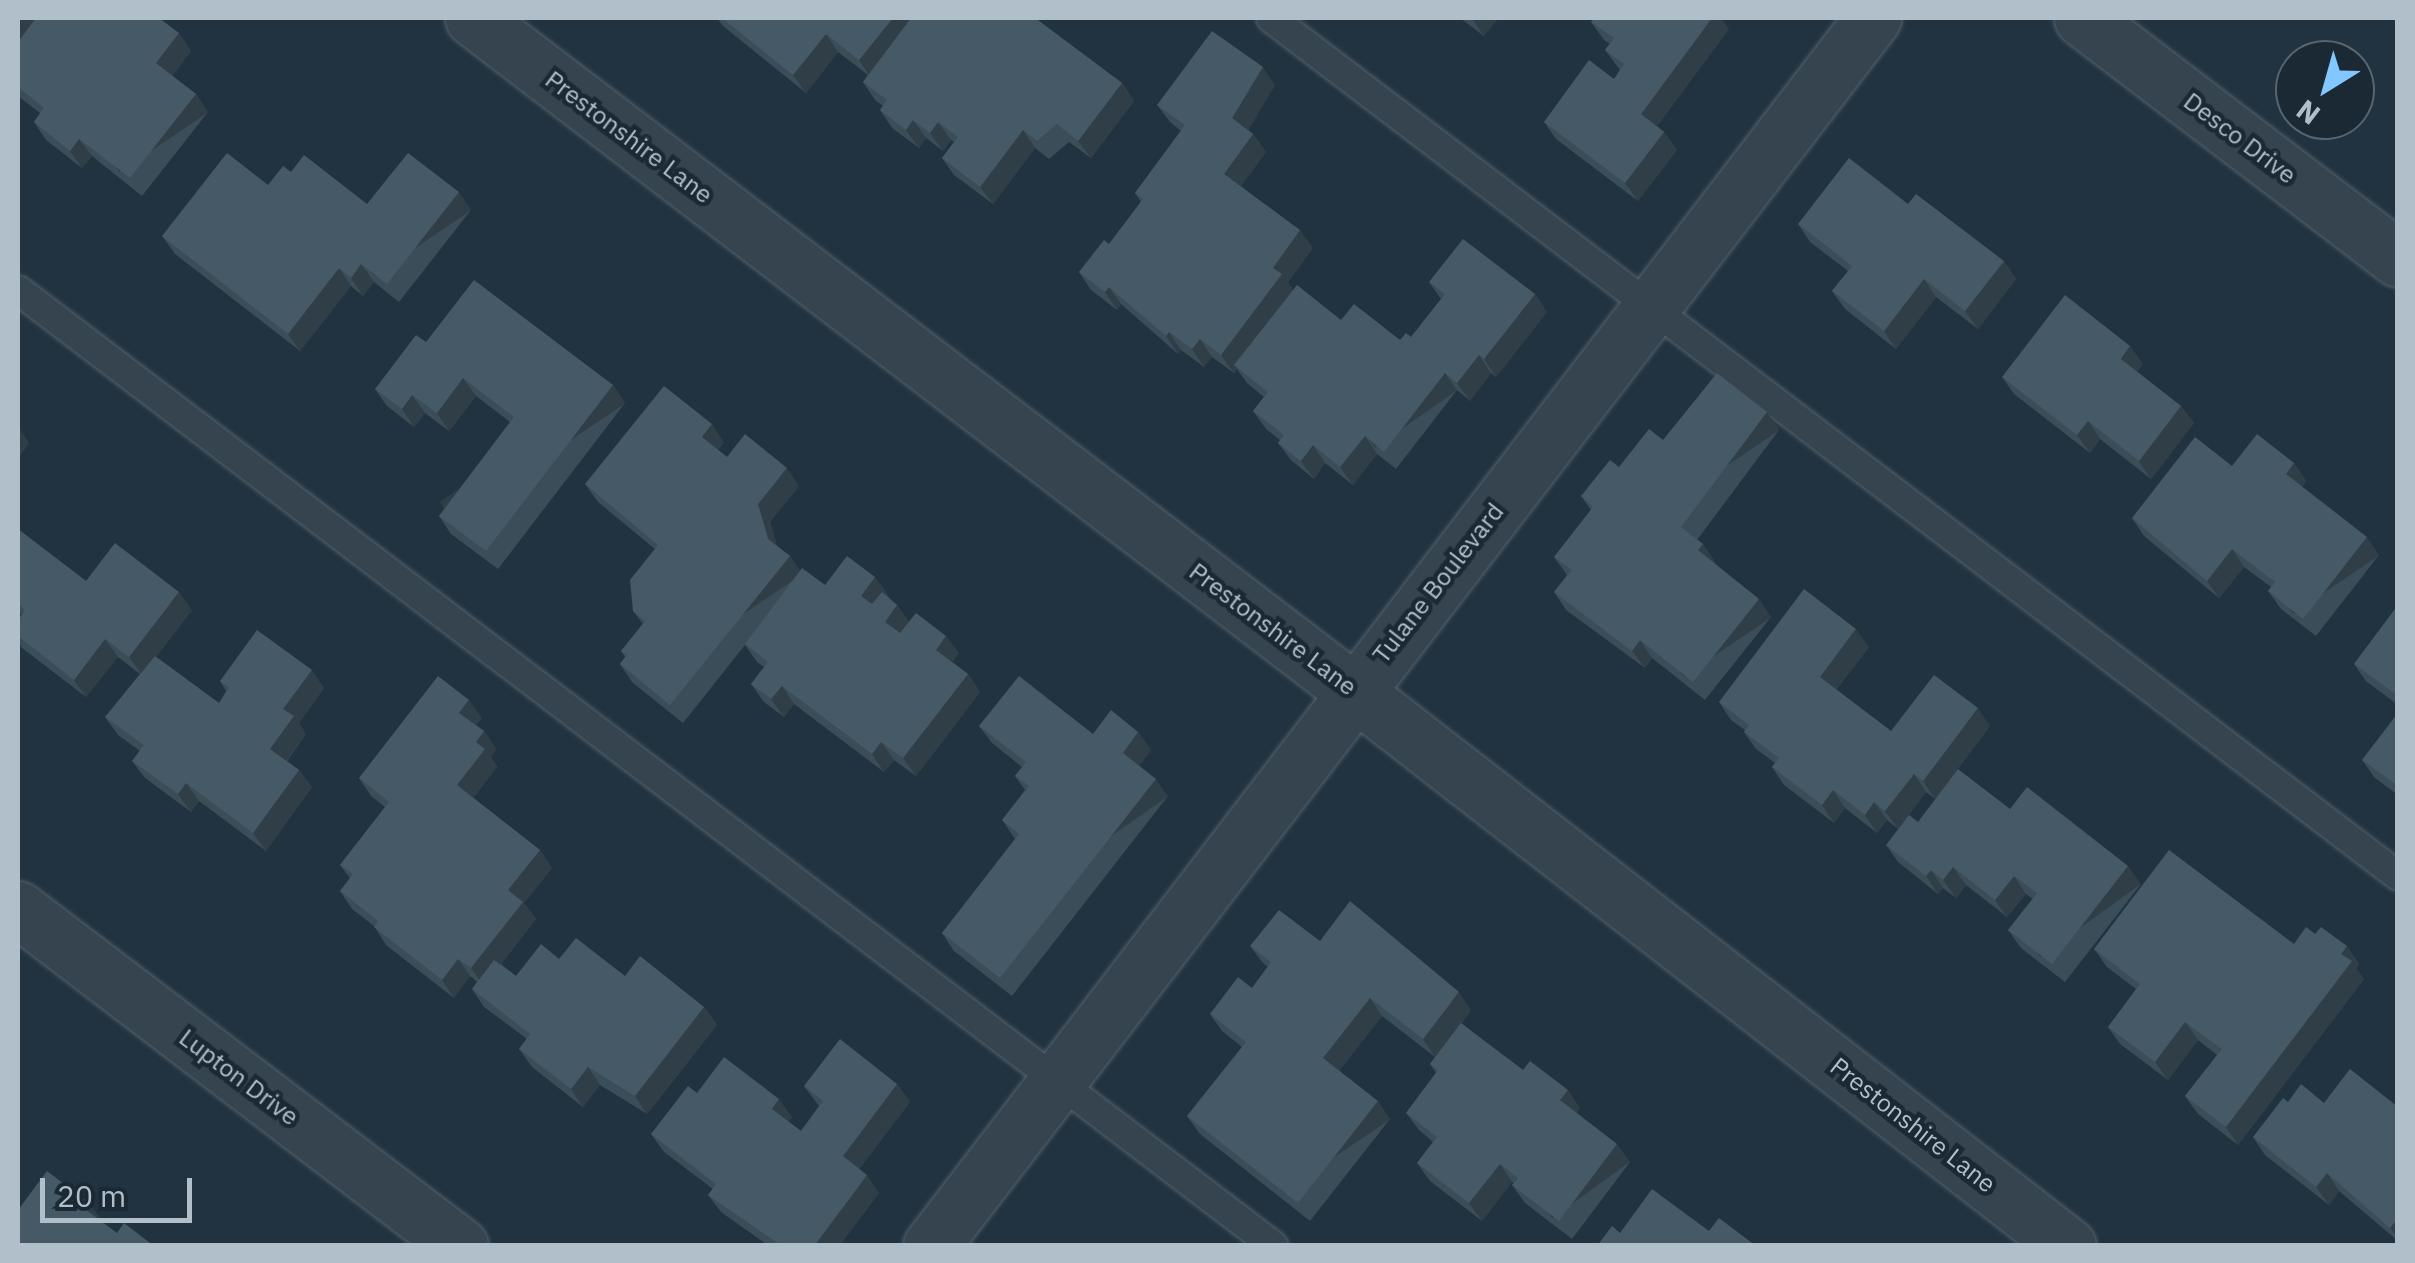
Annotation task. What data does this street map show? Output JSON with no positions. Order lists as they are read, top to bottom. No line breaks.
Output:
{"streets":{"street":["Prestonshire Lane","Desco Drive","Tulane Boulevard","Lupton Drive"]},"crossings":[["Prestonshire Lane","Tulane Boulevard"]],"scale_bar":"20 m","north":"bottom left"}
